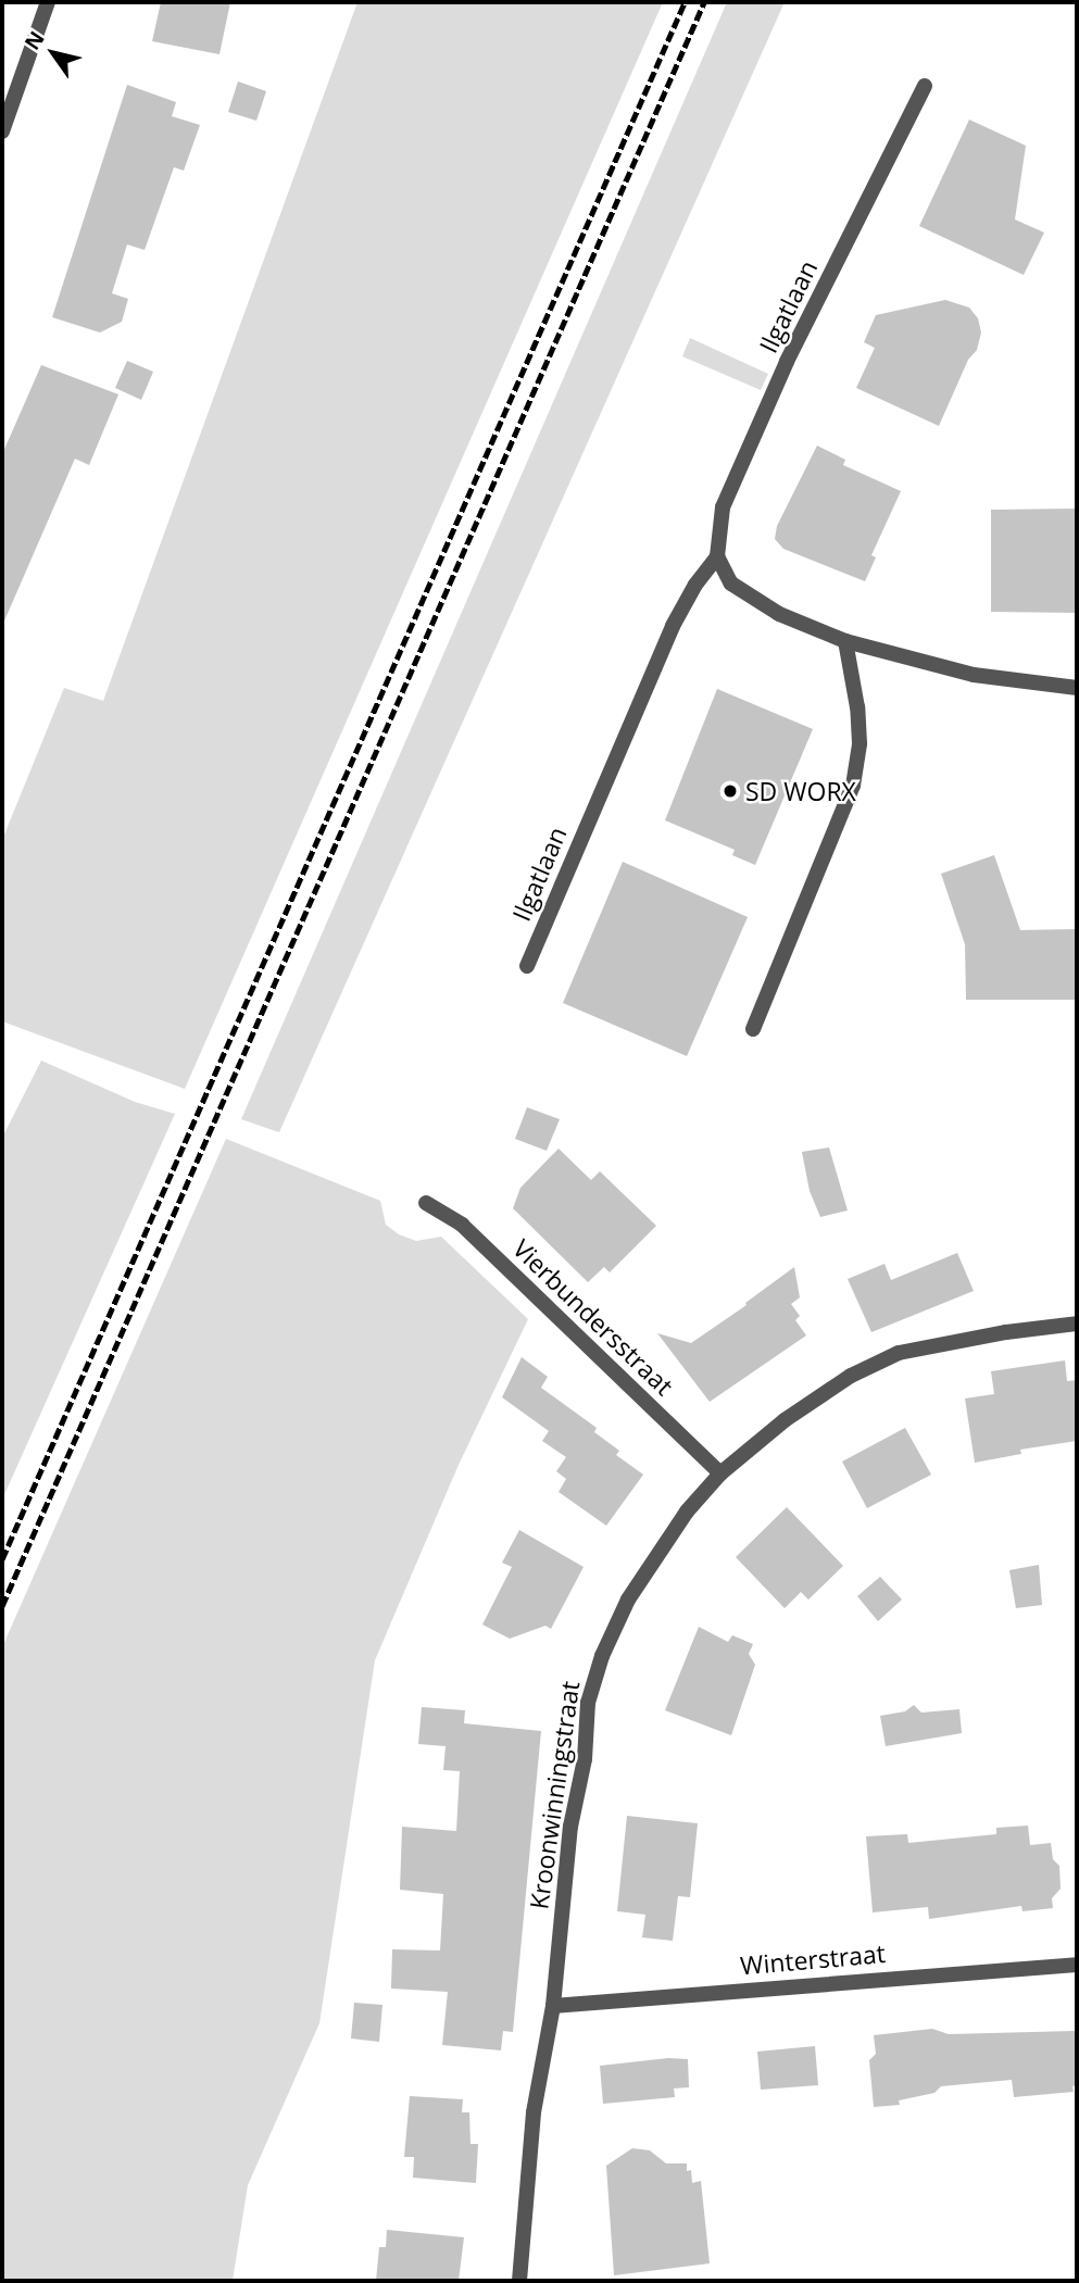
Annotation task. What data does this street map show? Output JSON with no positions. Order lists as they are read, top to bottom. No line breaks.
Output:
{"streets":{"street":["Ilgatlaan","Vierbundersstraat","Kroonwinningstraat","Winterstraat"]},"crossings":[["Vierbundersstraat","Kroonwinningstraat"],["Kroonwinningstraat","Winterstraat"]],"places":["SD WORX"],"north":"top left"}
